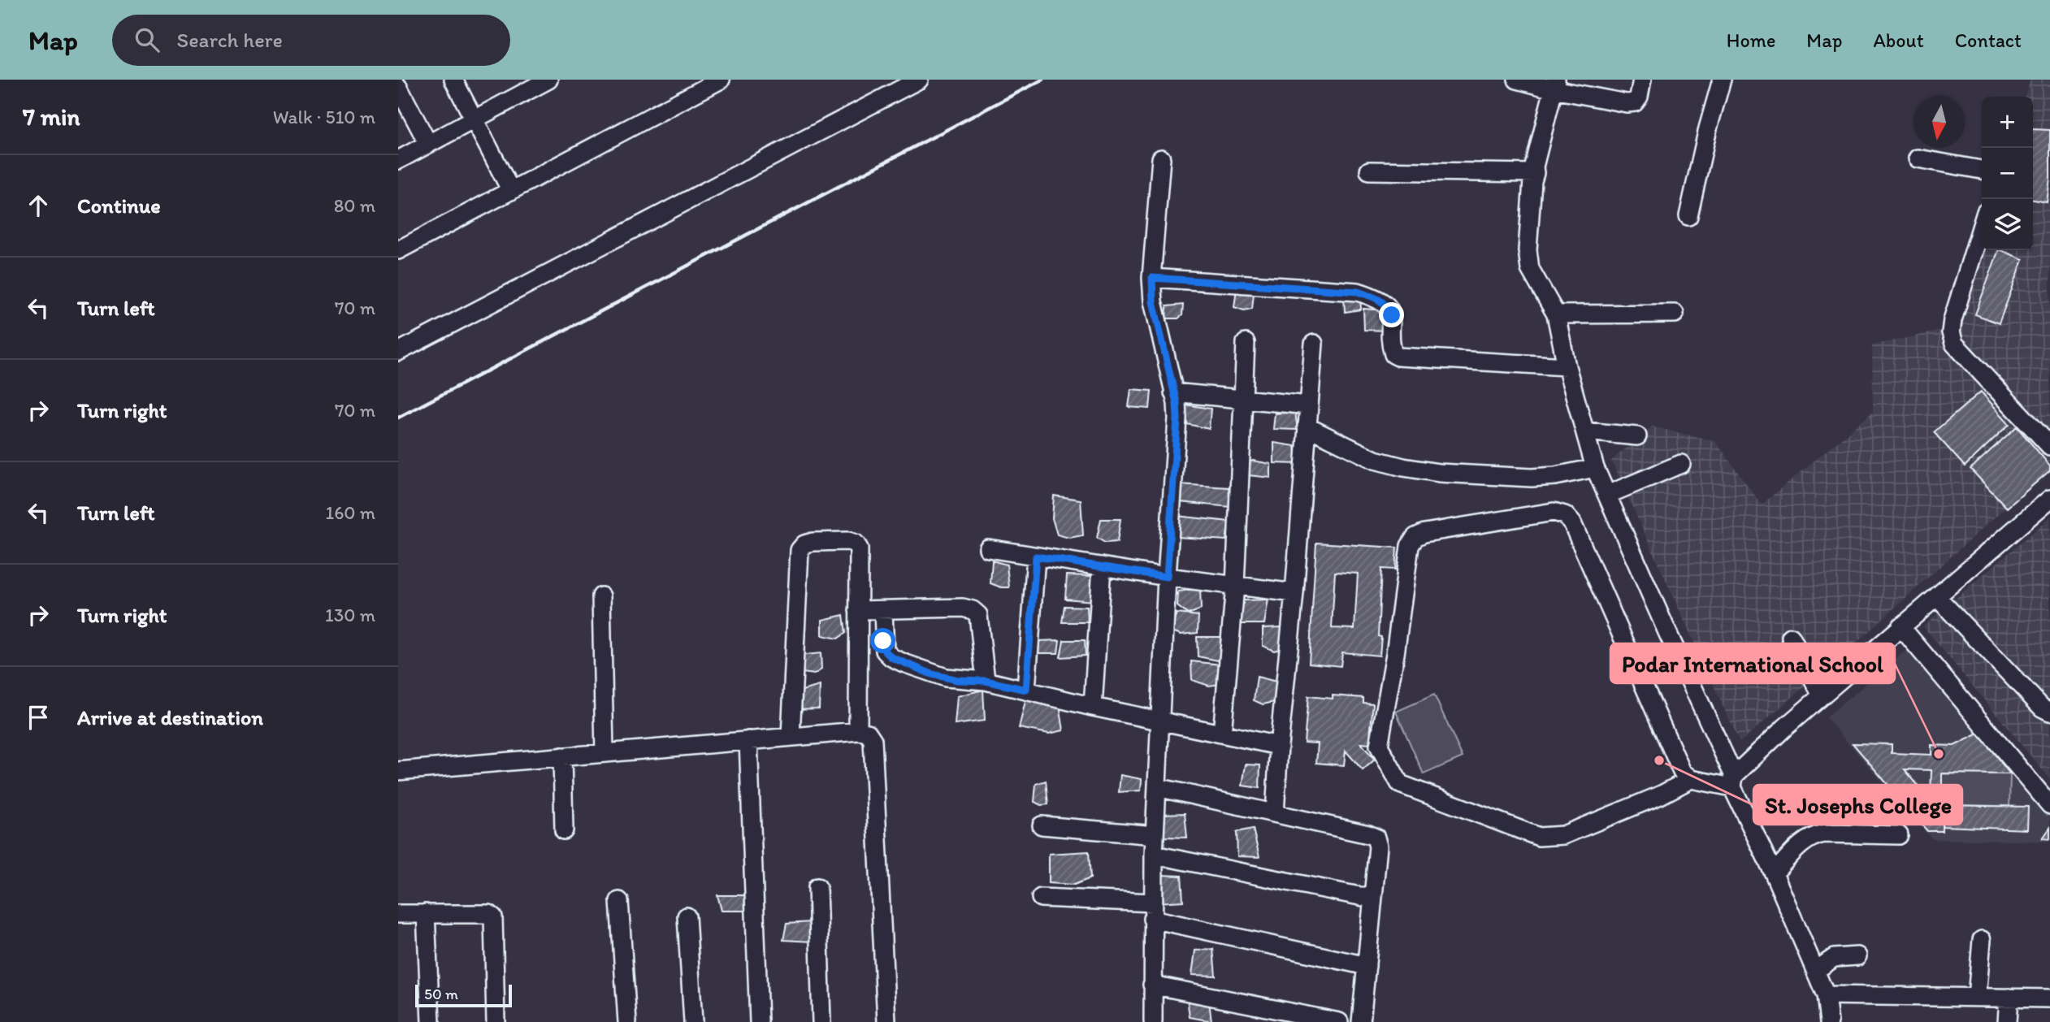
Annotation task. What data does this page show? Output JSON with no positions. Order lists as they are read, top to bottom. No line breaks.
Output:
{"places":["Podar International School","St. Josephs College"],"scale_bar":"50 m","north":"bottom","page":{"header":"Map","search":"Search here","nav":["Home","Map","About","Contact"],"heading":["7 min","Walk · 510 m"],"map_buttons":["+","−"],"list":[["Continue","80 m"],["Turn left","70 m"],["Turn right","70 m"],["Turn left","160 m"],["Turn right","130 m"],"Arrive at destination"],"scale":"50 m"}}
